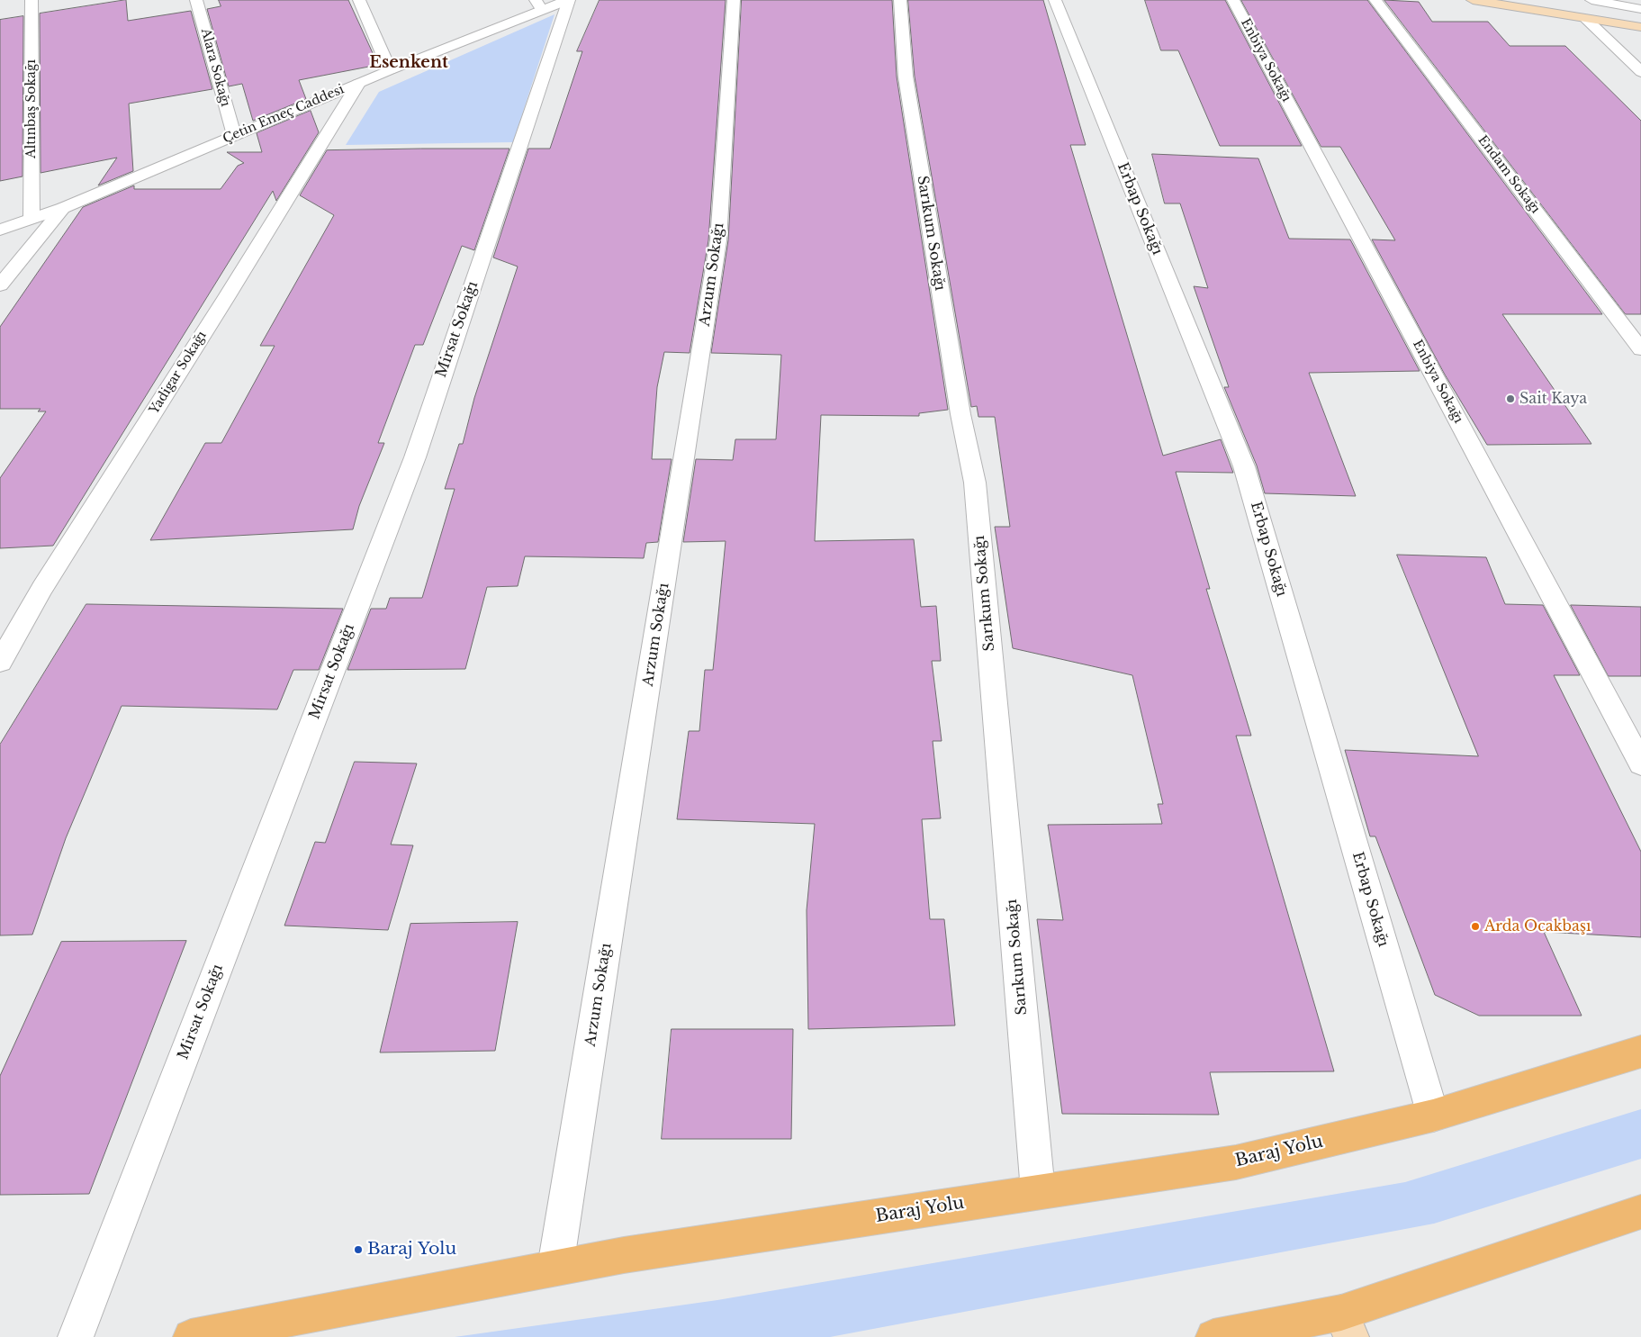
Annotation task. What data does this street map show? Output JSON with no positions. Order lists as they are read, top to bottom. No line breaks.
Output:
{"streets":{"main road":["Baraj Yolu"],"street":["Enbiya Sokağı","Alara Sokağı","Altınbaş Sokağı","Çetin Emeç Caddesi","Endam Sokağı","Erbap Sokağı","Sarıkum Sokağı","Arzum Sokağı","Mirsat Sokağı","Yadigar Sokağı"]},"crossings":[["Alara Sokağı","Çetin Emeç Caddesi"],["Altınbaş Sokağı","Çetin Emeç Caddesi"],["Çetin Emeç Caddesi","Mirsat Sokağı"],["Çetin Emeç Caddesi","Yadigar Sokağı"],["Erbap Sokağı","Baraj Yolu"],["Sarıkum Sokağı","Baraj Yolu"],["Arzum Sokağı","Baraj Yolu"]],"districts":["Esenkent"],"places":["Sait Kaya","Arda Ocakbaşı","Baraj Yolu"]}
